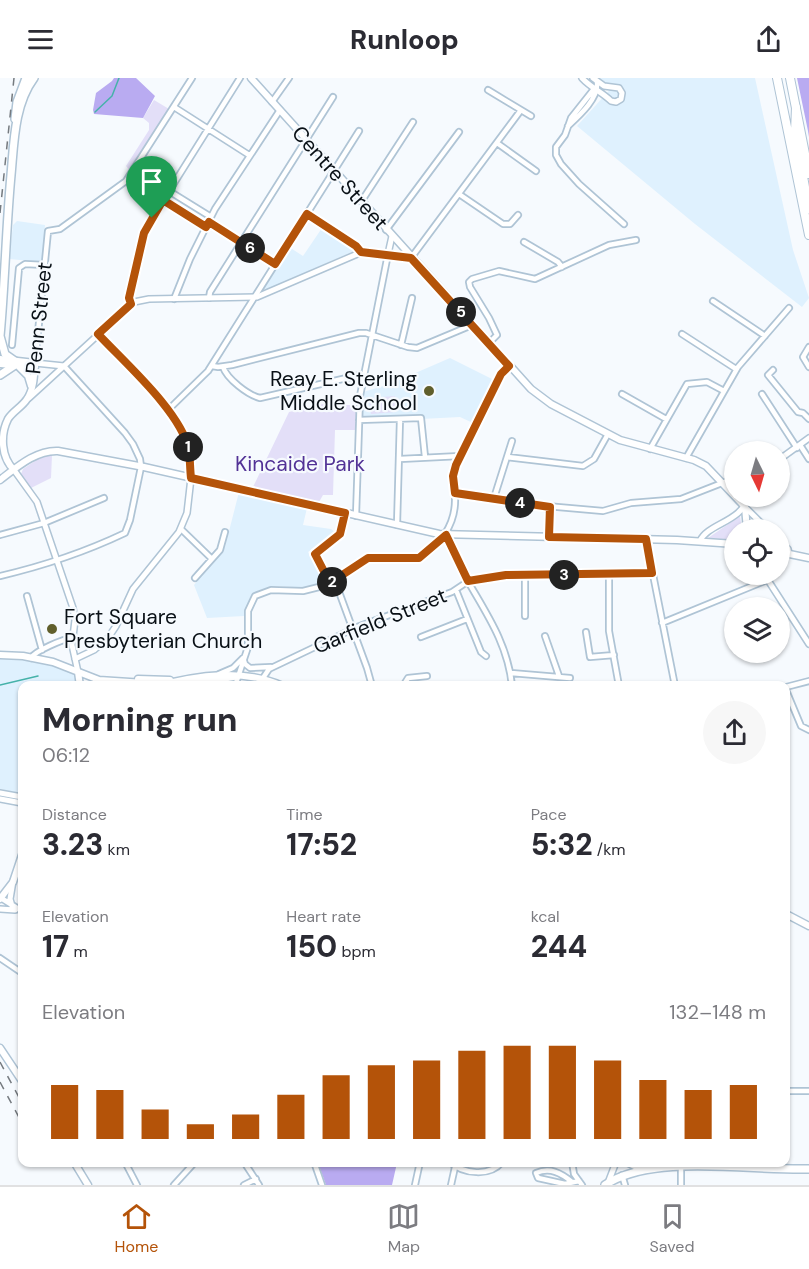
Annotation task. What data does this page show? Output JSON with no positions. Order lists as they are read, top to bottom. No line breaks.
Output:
{"streets":{"main road":["Centre Street","Penn Street"],"street":["Garfield Street"]},"parks":["Kincaide Park"],"places":["Reay E. Sterling Middle School","Fort Square Presbyterian Church"],"north":"bottom","page":{"header":"Runloop","pins":["6","5","1","4","3","2"],"heading":["Morning run","06:12"],"stats":[["Distance","3.23 km"],["Time","17:52"],["Pace","5:32 /km"],["Elevation","17 m"],["Heart rate","150 bpm"],["kcal","244"]],"chart":["Elevation","132–148 m"],"tabs":["Home","Map","Saved"]}}
